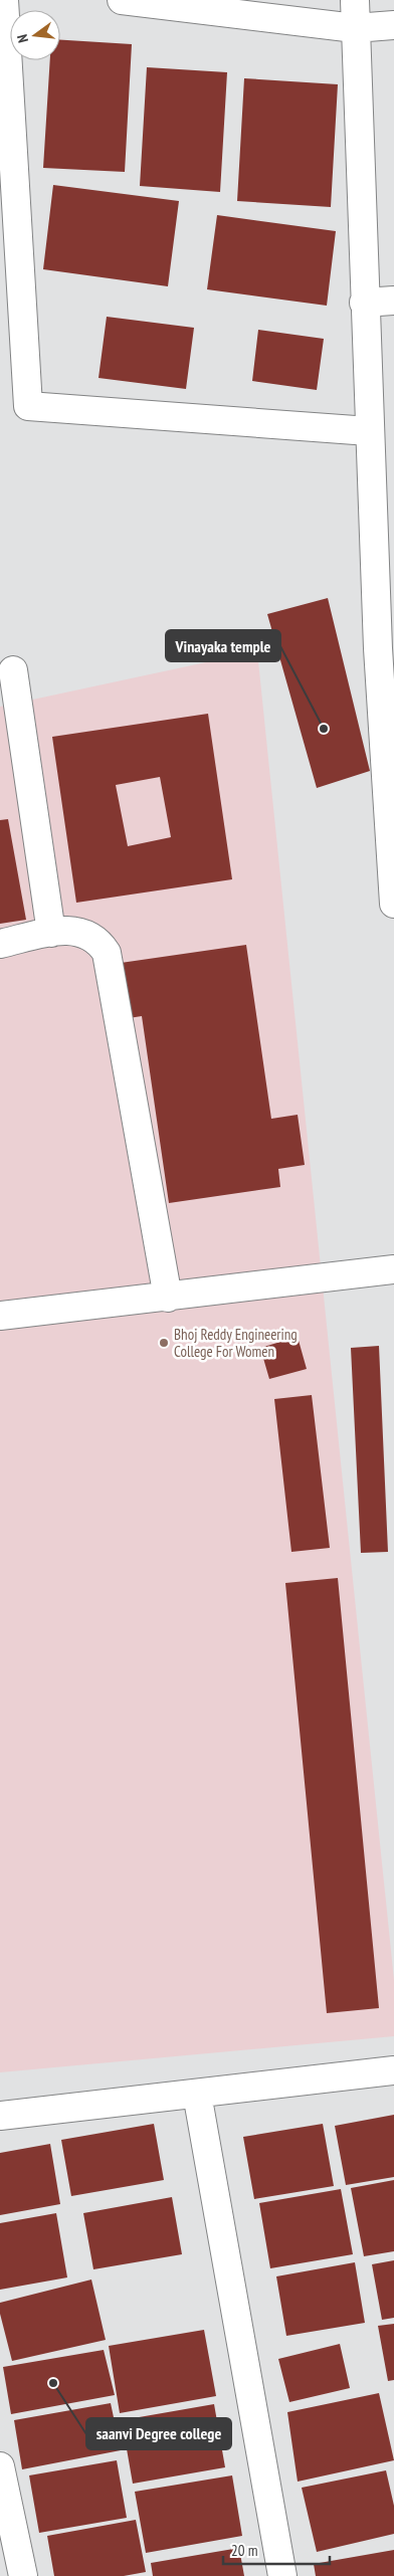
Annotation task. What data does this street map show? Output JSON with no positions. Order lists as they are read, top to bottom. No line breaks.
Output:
{"places":["Vinayaka temple","Bhoj Reddy Engineering College For Women","saanvi Degree college"],"scale_bar":"20 m","north":"left"}
